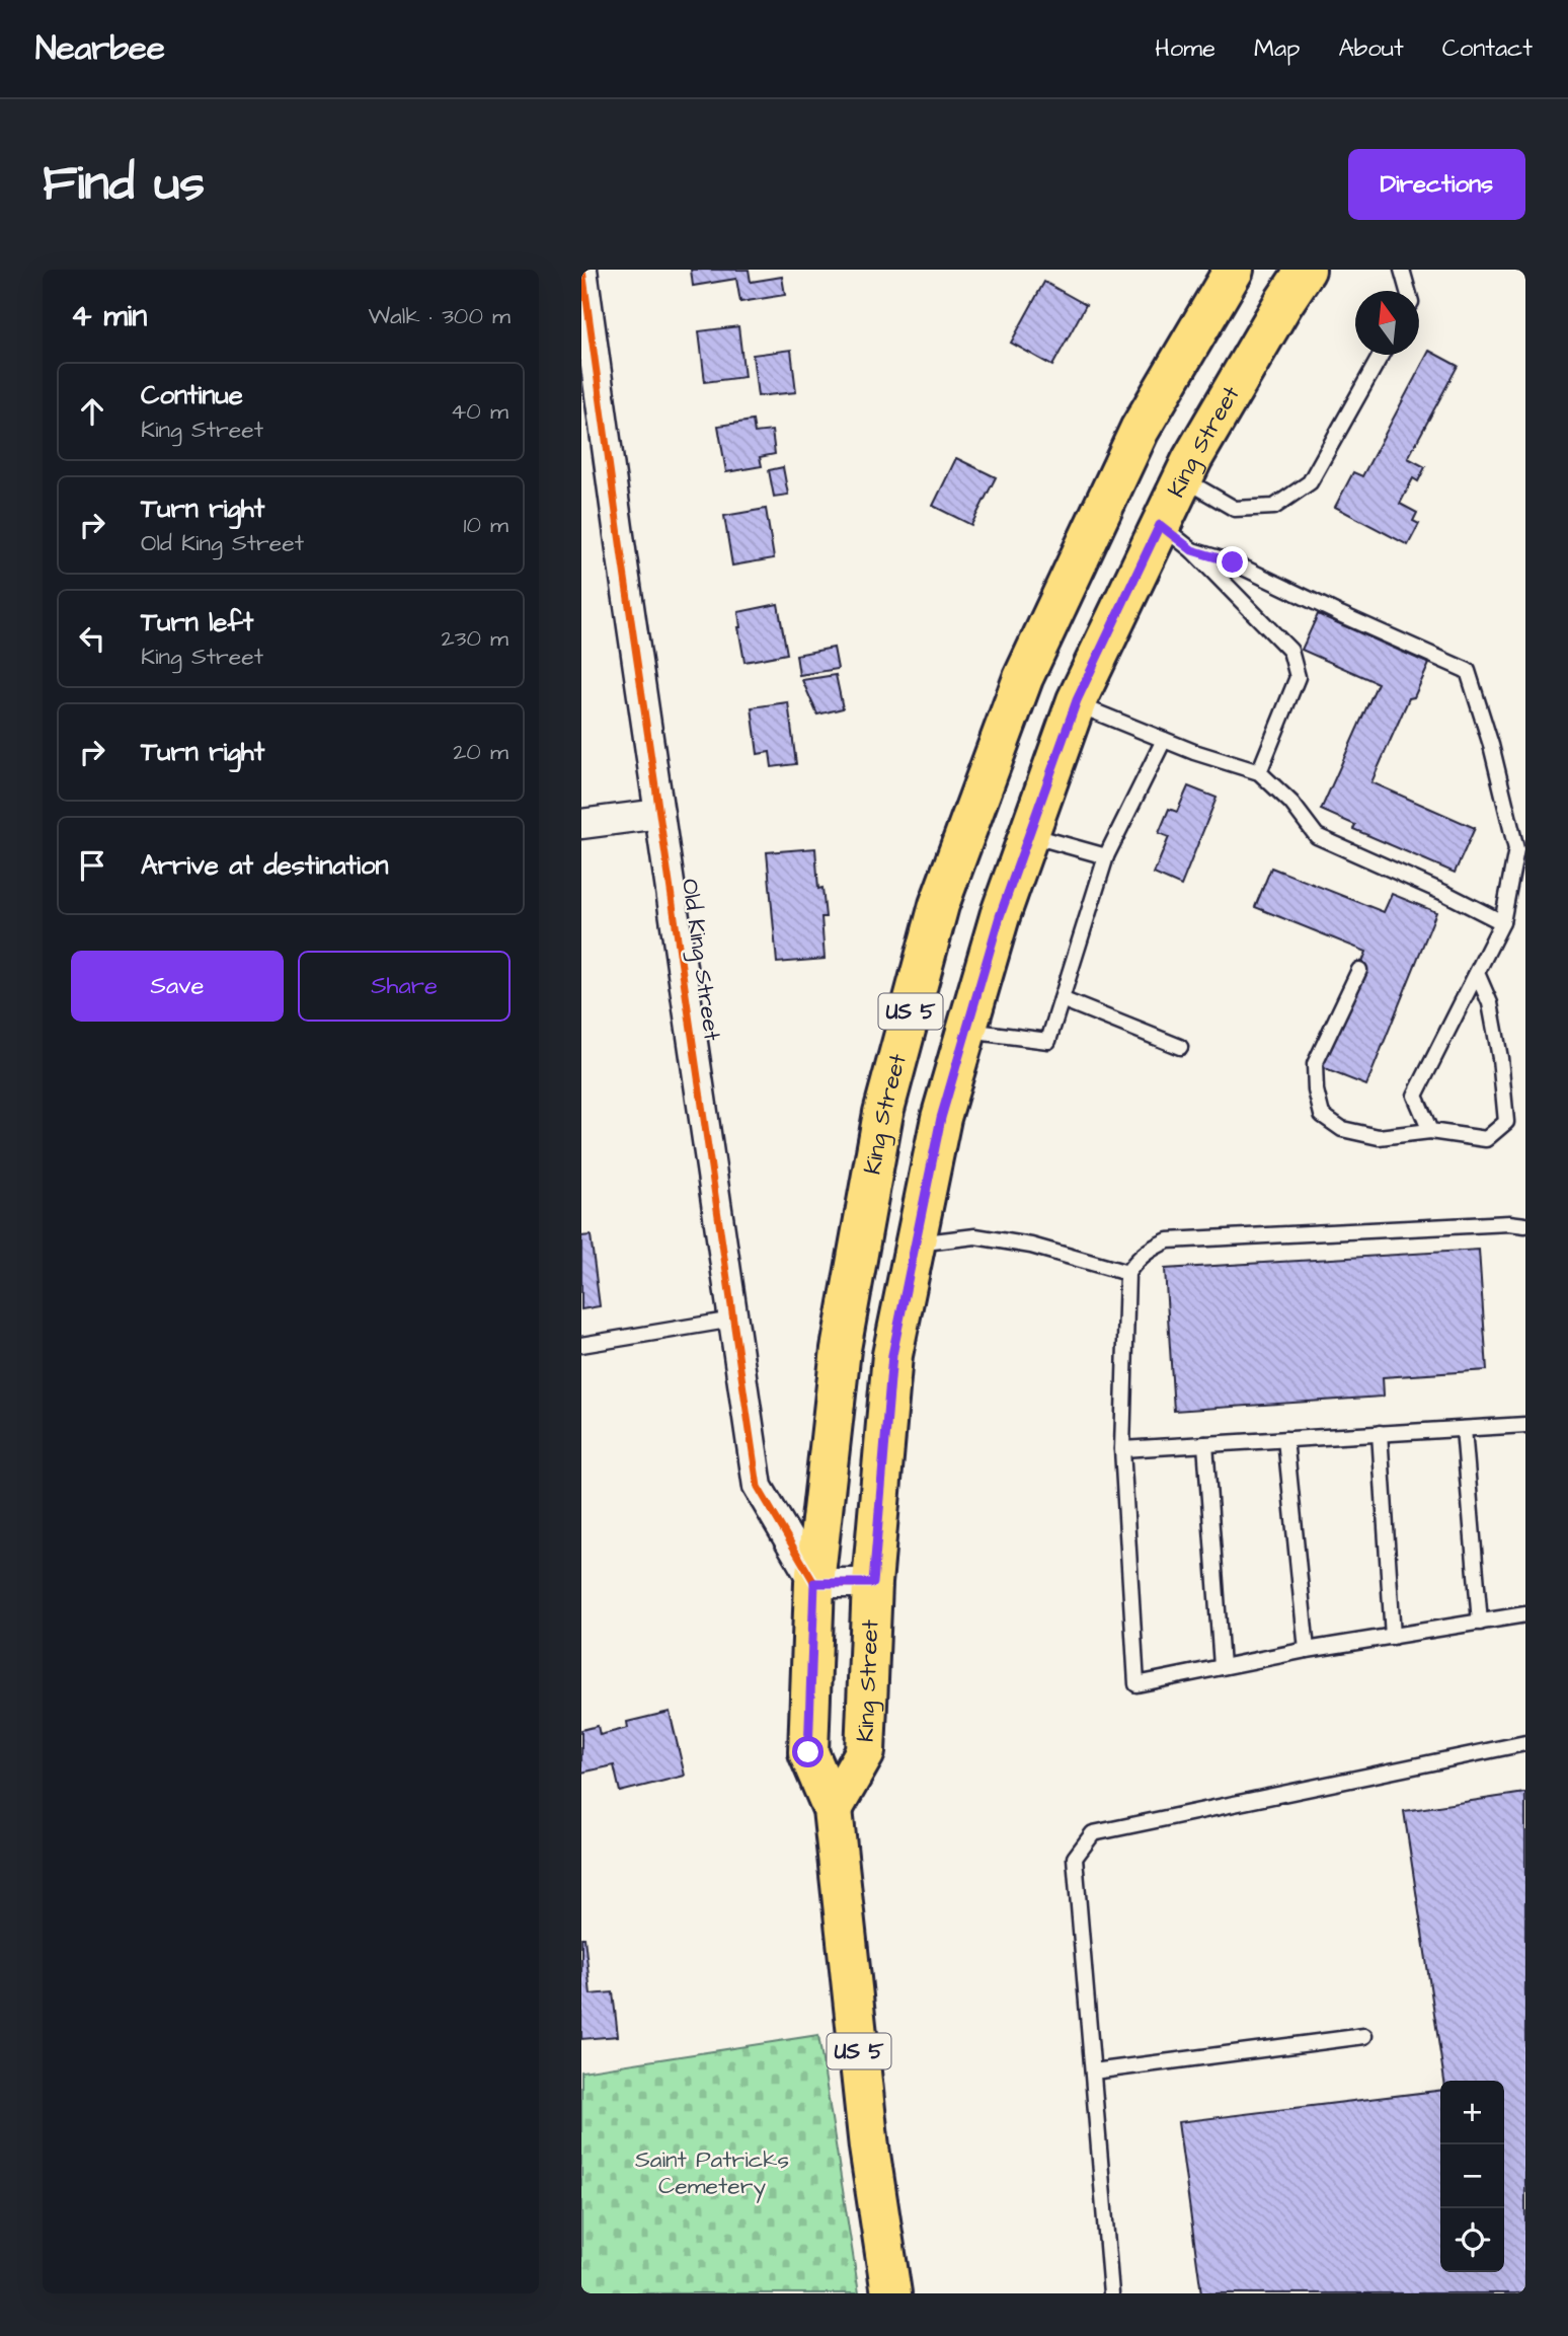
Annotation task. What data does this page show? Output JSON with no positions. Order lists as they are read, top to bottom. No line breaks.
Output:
{"streets":{"main road":["King Street","US 5"],"street":["Old King Street"]},"crossings":[["King Street","Old King Street"]],"parks":["Saint Patricks Cemetery"],"north":"top","page":{"header":"Nearbee","nav":["Home","Map","About","Contact"],"buttons":["Directions",["Save","Share"]],"title":"Find us","heading":["4 min","Walk · 300 m"],"list":[["Continue","King Street","40 m"],["Turn right","Old King Street","10 m"],["Turn left","King Street","230 m"],["Turn right","20 m"],"Arrive at destination"],"map_buttons":["+","−"]}}
